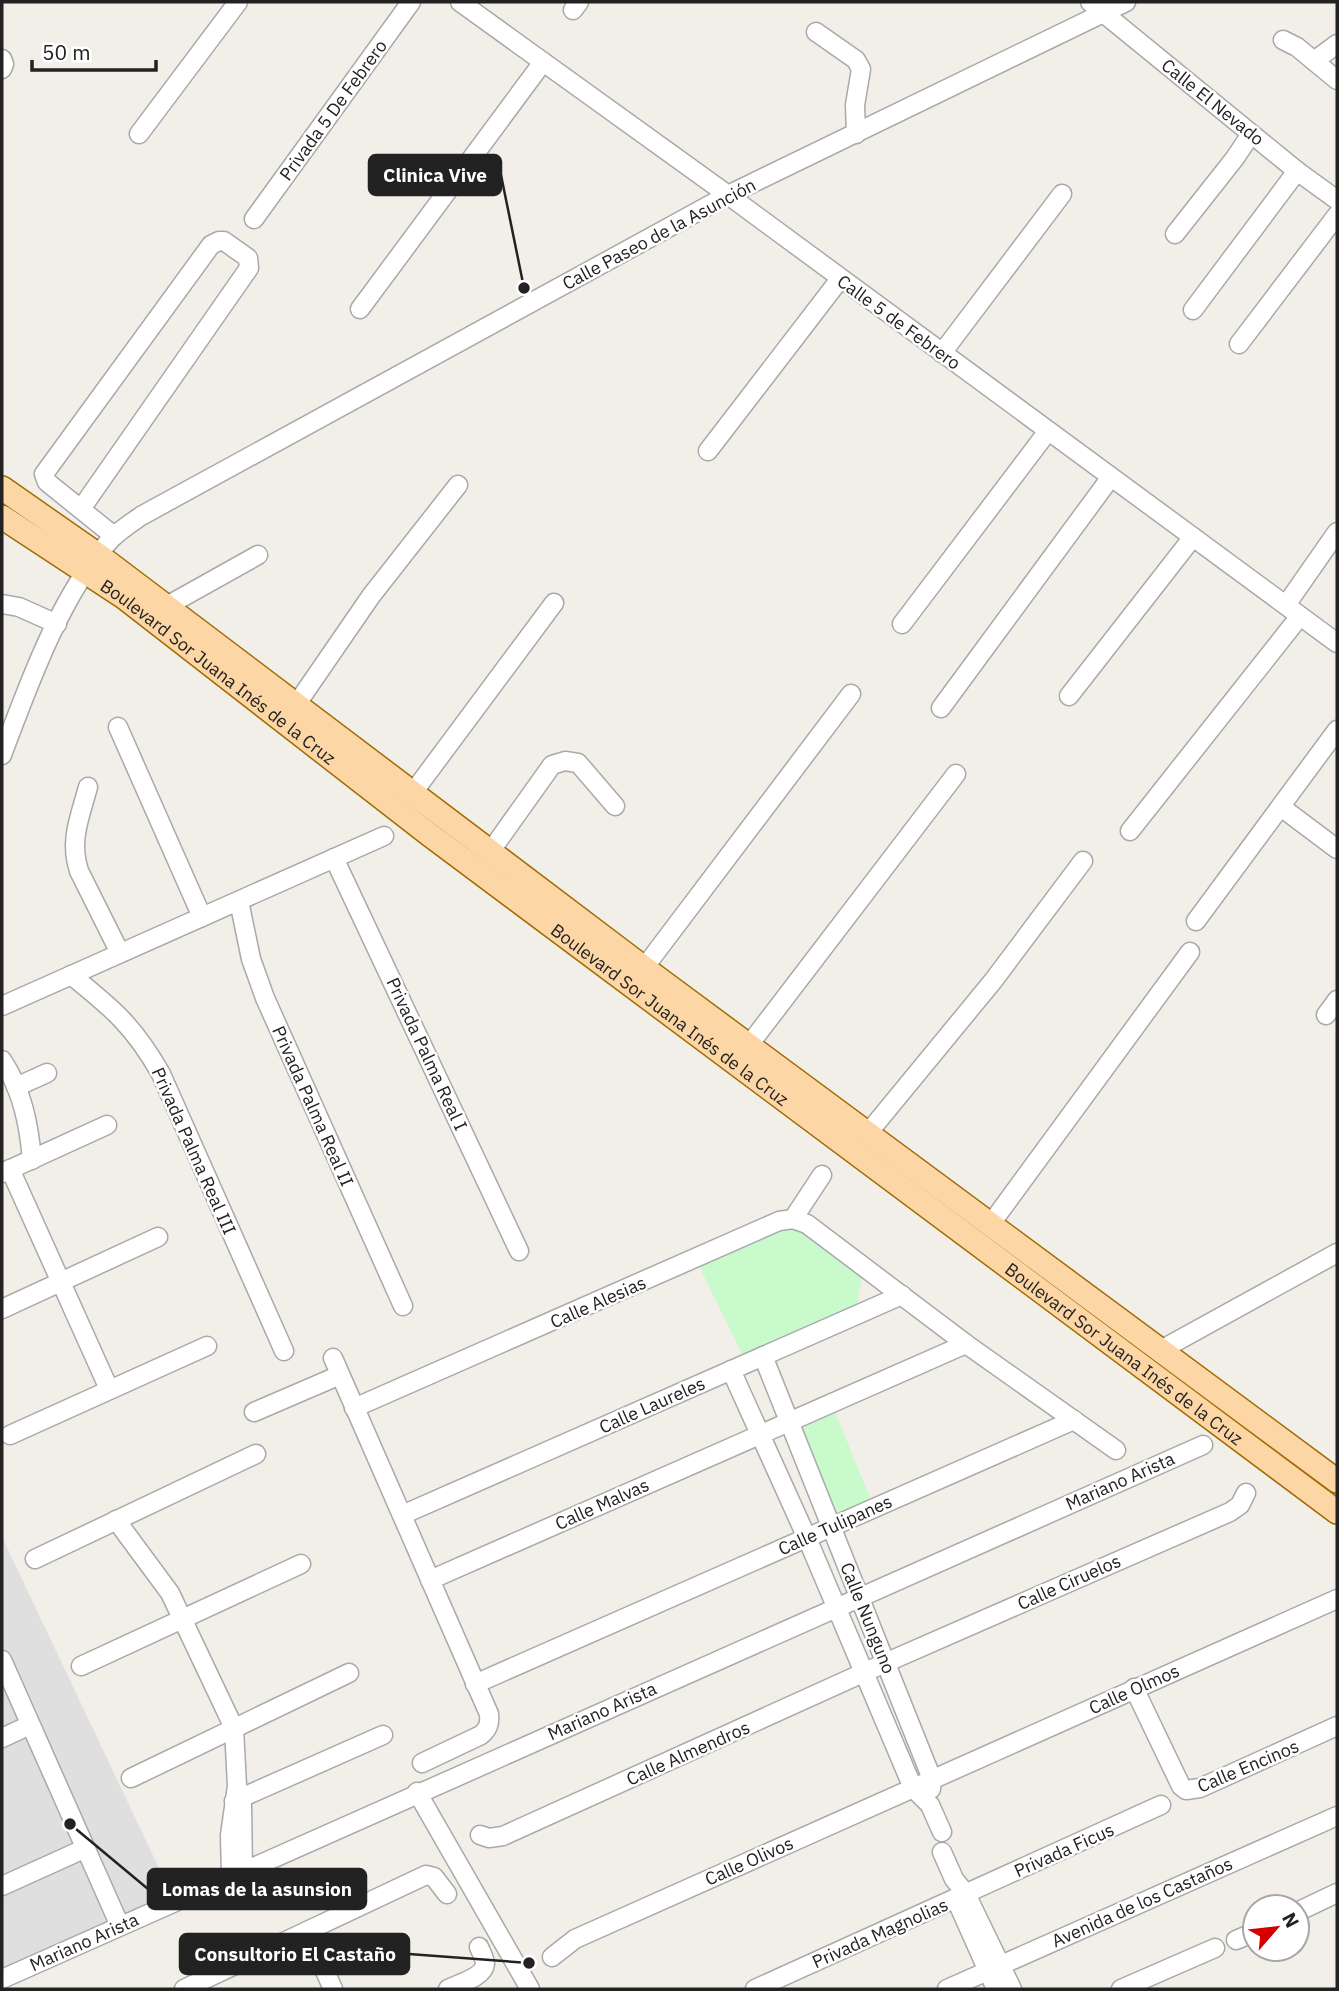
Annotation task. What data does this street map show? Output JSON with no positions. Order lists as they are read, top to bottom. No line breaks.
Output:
{"streets":{"main road":["Boulevard Sor Juana Inés de la Cruz"],"street":["Calle El Nevado","Privada 5 De Febrero","Calle Paseo de la Asunción","Calle 5 de Febrero","Privada Palma Real I","Privada Palma Real II","Privada Palma Real III","Calle Alesias","Calle Laureles","Mariano Arista","Calle Malvas","Calle Tulipanes","Calle Ciruelos","Calle Nunguno","Calle Olmos","Calle Almendros","Calle Encinos","Privada Ficus","Calle Olivos","Avenida de los Castaños","Privada Magnolias"]},"crossings":[["Calle El Nevado","Calle Paseo de la Asunción"],["Calle Paseo de la Asunción","Calle 5 de Febrero"],["Calle Paseo de la Asunción","Boulevard Sor Juana Inés de la Cruz"],["Calle Laureles","Calle Nunguno"],["Mariano Arista","Calle Nunguno"],["Calle Malvas","Calle Nunguno"],["Calle Tulipanes","Calle Nunguno"],["Calle Ciruelos","Calle Nunguno"],["Calle Ciruelos","Calle Almendros"],["Calle Nunguno","Calle Olmos"],["Calle Nunguno","Calle Almendros"],["Calle Nunguno","Calle Olivos"],["Calle Olmos","Calle Encinos"],["Calle Olmos","Calle Olivos"],["Privada Ficus","Privada Magnolias"]],"places":["Clinica Vive","Lomas de la asunsion","Consultorio El Castaño"],"scale_bar":"50 m","north":"top right"}
